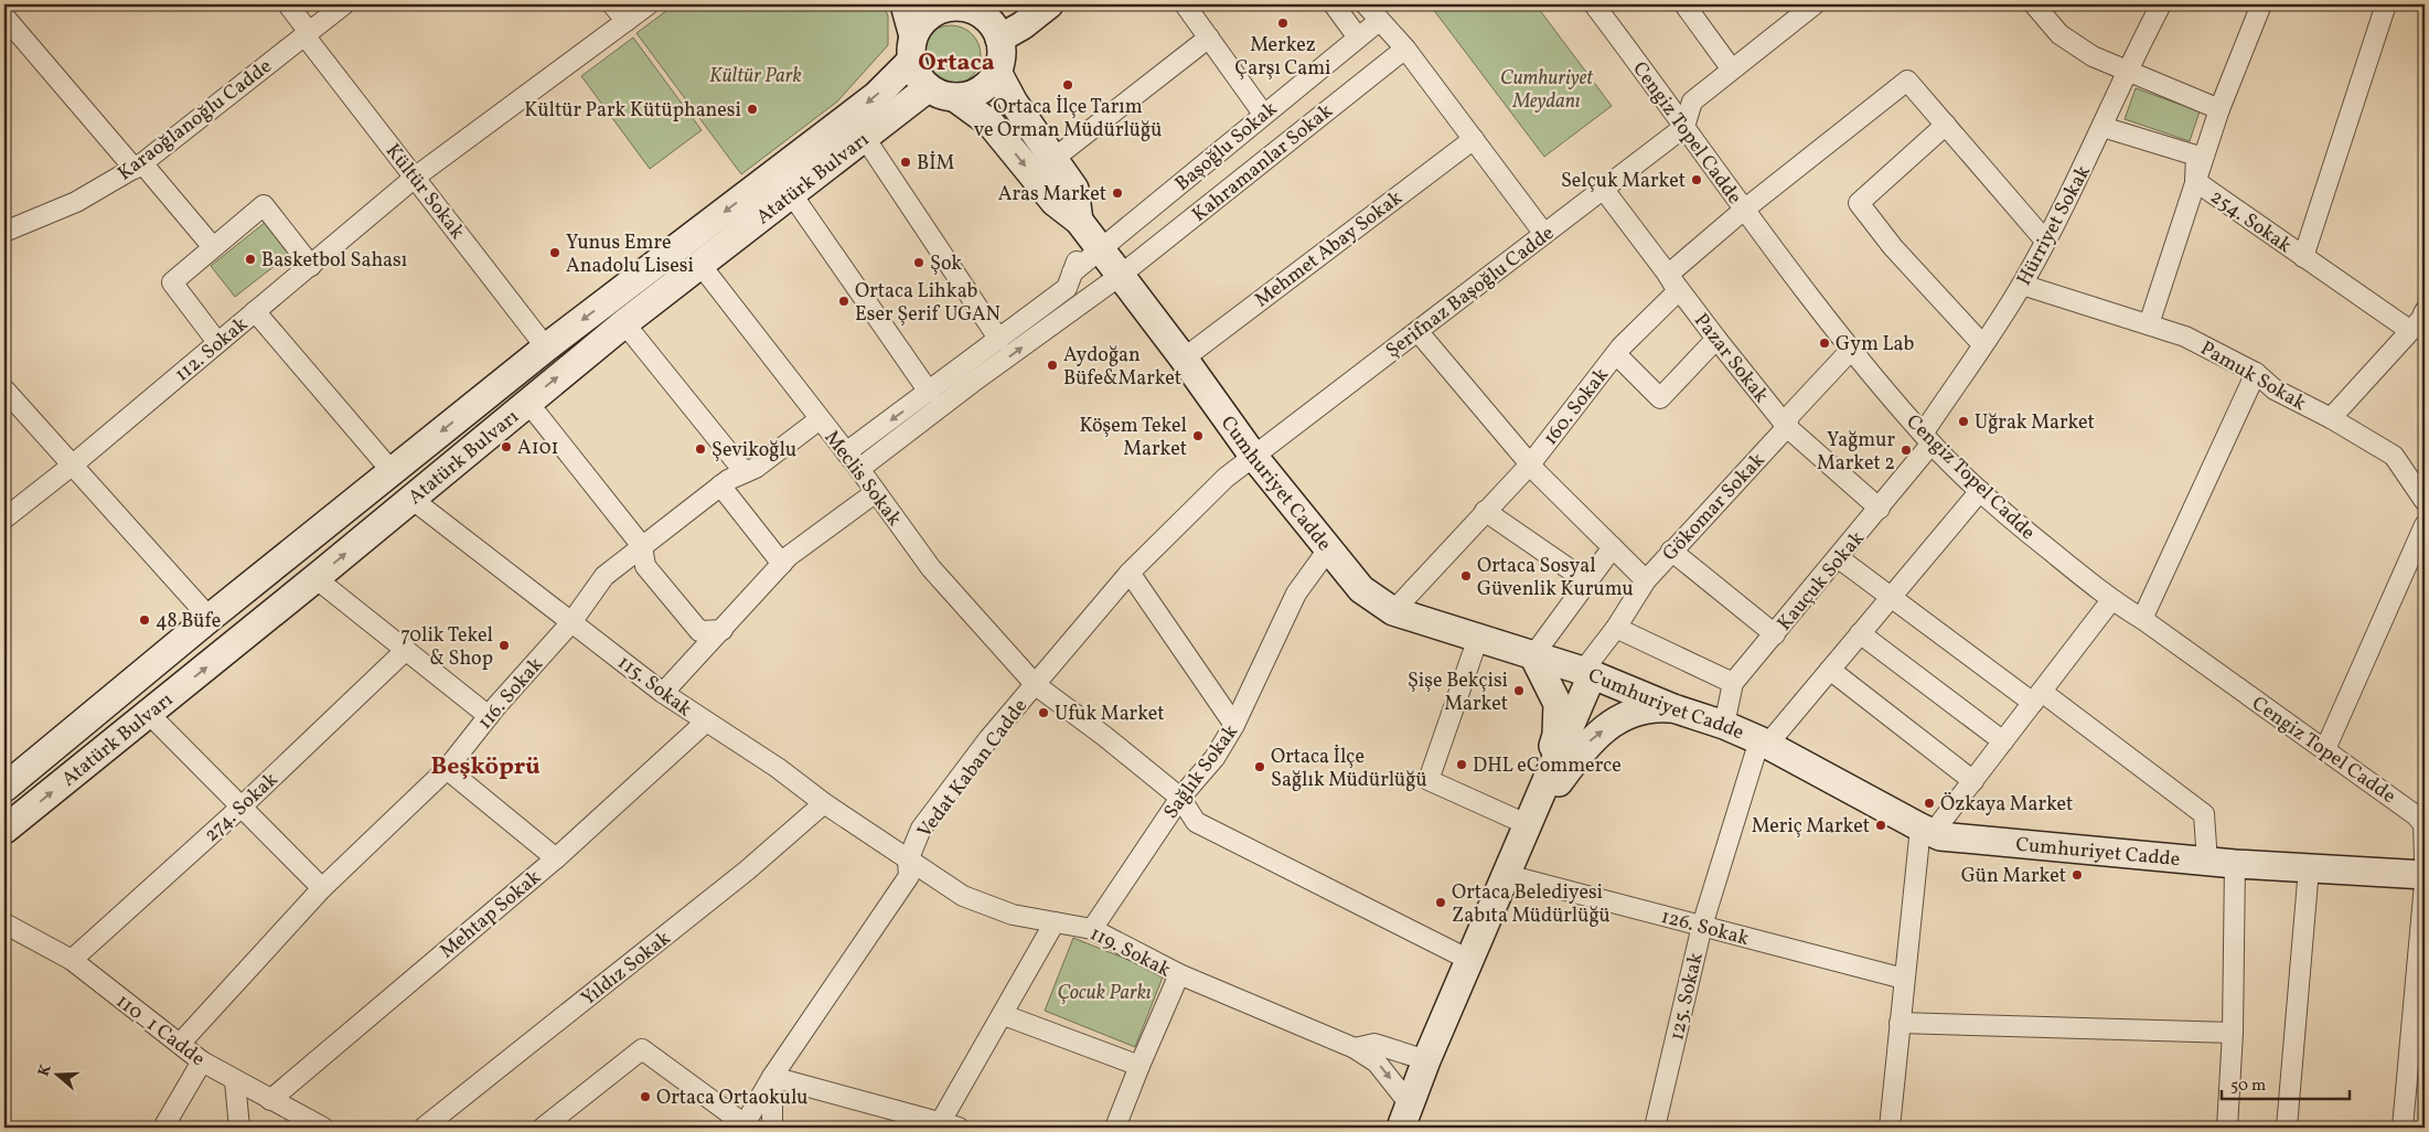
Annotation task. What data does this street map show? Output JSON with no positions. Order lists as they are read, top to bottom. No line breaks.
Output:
{"streets":{"street":["Karaoğlanoğlu Cadde","Cengiz Topel Cadde","Başoğlu Sokak","Kahramanlar Sokak","Atatürk Bulvarı","Kültür Sokak","254. Sokak","Hürriyet Sokak","Mehmet Abay Sokak","Şerifnaz Başoğlu Cadde","112. Sokak","Pazar Sokak","Pamuk Sokak","160. Sokak","Meclis Sokak","Cumhuriyet Cadde","Gökomar Sokak","Kauçuk Sokak","115. Sokak","116. Sokak","Vedat Kaban Cadde","Sağlık Sokak","274. Sokak","Mehtap Sokak","126. Sokak","119. Sokak","Yıldız Sokak","125. Sokak","110_1 Cadde"]},"crossings":[["Karaoğlanoğlu Cadde","Kültür Sokak"],["Cengiz Topel Cadde","Hürriyet Sokak"],["Cengiz Topel Cadde","Şerifnaz Başoğlu Cadde"],["Cengiz Topel Cadde","Gökomar Sokak"],["Cengiz Topel Cadde","Kauçuk Sokak"],["Başoğlu Sokak","Cumhuriyet Cadde"],["Kahramanlar Sokak","Meclis Sokak"],["Kahramanlar Sokak","Cumhuriyet Cadde"],["Atatürk Bulvarı","Kültür Sokak"],["Atatürk Bulvarı","Meclis Sokak"],["Atatürk Bulvarı","Cumhuriyet Cadde"],["Atatürk Bulvarı","115. Sokak"],["Kültür Sokak","112. Sokak"],["254. Sokak","Hürriyet Sokak"],["Hürriyet Sokak","Pamuk Sokak"],["Hürriyet Sokak","Kauçuk Sokak"],["Mehmet Abay Sokak","Cumhuriyet Cadde"],["Şerifnaz Başoğlu Cadde","Pazar Sokak"],["Şerifnaz Başoğlu Cadde","Cumhuriyet Cadde"],["Şerifnaz Başoğlu Cadde","Vedat Kaban Cadde"],["Pazar Sokak","160. Sokak"],["Pazar Sokak","Gökomar Sokak"],["Pazar Sokak","Kauçuk Sokak"],["160. Sokak","Cumhuriyet Cadde"],["Meclis Sokak","116. Sokak"],["Meclis Sokak","Vedat Kaban Cadde"],["Meclis Sokak","Sağlık Sokak"],["Cumhuriyet Cadde","Gökomar Sokak"],["Cumhuriyet Cadde","Kauçuk Sokak"],["Cumhuriyet Cadde","Vedat Kaban Cadde"],["Cumhuriyet Cadde","Sağlık Sokak"],["Cumhuriyet Cadde","125. Sokak"],["115. Sokak","116. Sokak"],["115. Sokak","Vedat Kaban Cadde"],["115. Sokak","Mehtap Sokak"],["115. Sokak","119. Sokak"],["115. Sokak","Yıldız Sokak"],["116. Sokak","110_1 Cadde"],["Vedat Kaban Cadde","119. Sokak"],["Sağlık Sokak","119. Sokak"],["274. Sokak","110_1 Cadde"],["Mehtap Sokak","110_1 Cadde"],["126. Sokak","125. Sokak"]],"districts":["Ortaca","Beşköprü"],"parks":["Kültür Park","Cumhuriyet Meydanı","Çocuk Parkı"],"places":["Merkez Çarşı Cami","Ortaca İlçe Tarım ve Orman Müdürlüğü","Kültür Park Kütüphanesi","BİM","Selçuk Market","Aras Market","Yunus Emre Anadolu Lisesi","Basketbol Sahası","Şok","Ortaca Lihkab Eser Şerif UGAN","Gym Lab","Aydoğan Büfe&Market","Uğrak Market","Köşem Tekel Market","A101","Şevikoğlu","Yağmur Market 2","Ortaca Sosyal Güvenlik Kurumu","48 Büfe","70lik Tekel & Shop","Şişe Bekçisi Market","Ufuk Market","DHL eCommerce","Ortaca İlçe Sağlık Müdürlüğü","Özkaya Market","Meriç Market","Gün Market","Ortaca Belediyesi Zabıta Müdürlüğü","Ortaca Ortaokulu"],"scale_bar":"50 m","north":"left"}
